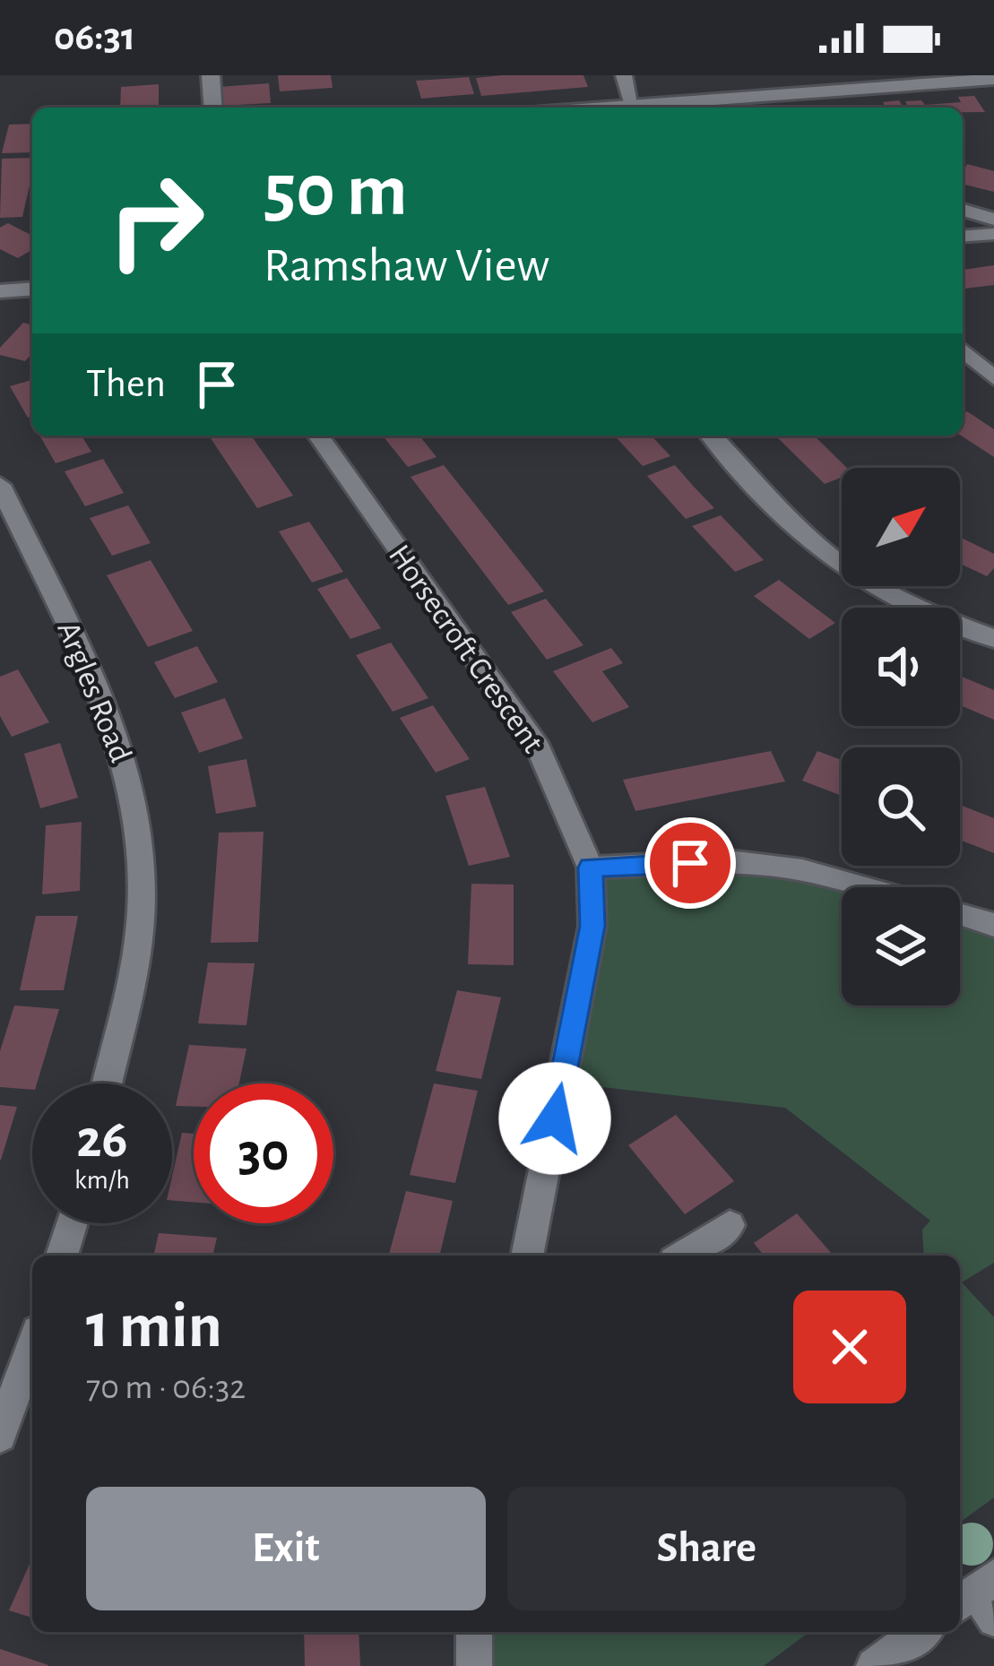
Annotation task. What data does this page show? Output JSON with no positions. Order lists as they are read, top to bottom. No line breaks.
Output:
{"streets":{"street":["Horsecroft Crescent","Argles Road"]},"north":"top right","page":{"status":"06:31","turn":["50 m","Ramshaw View"],"then":"Then","speed":"26 km/h","limit":"30","heading":["1 min","70 m · 06:32"],"buttons":["Exit","Share"]}}
